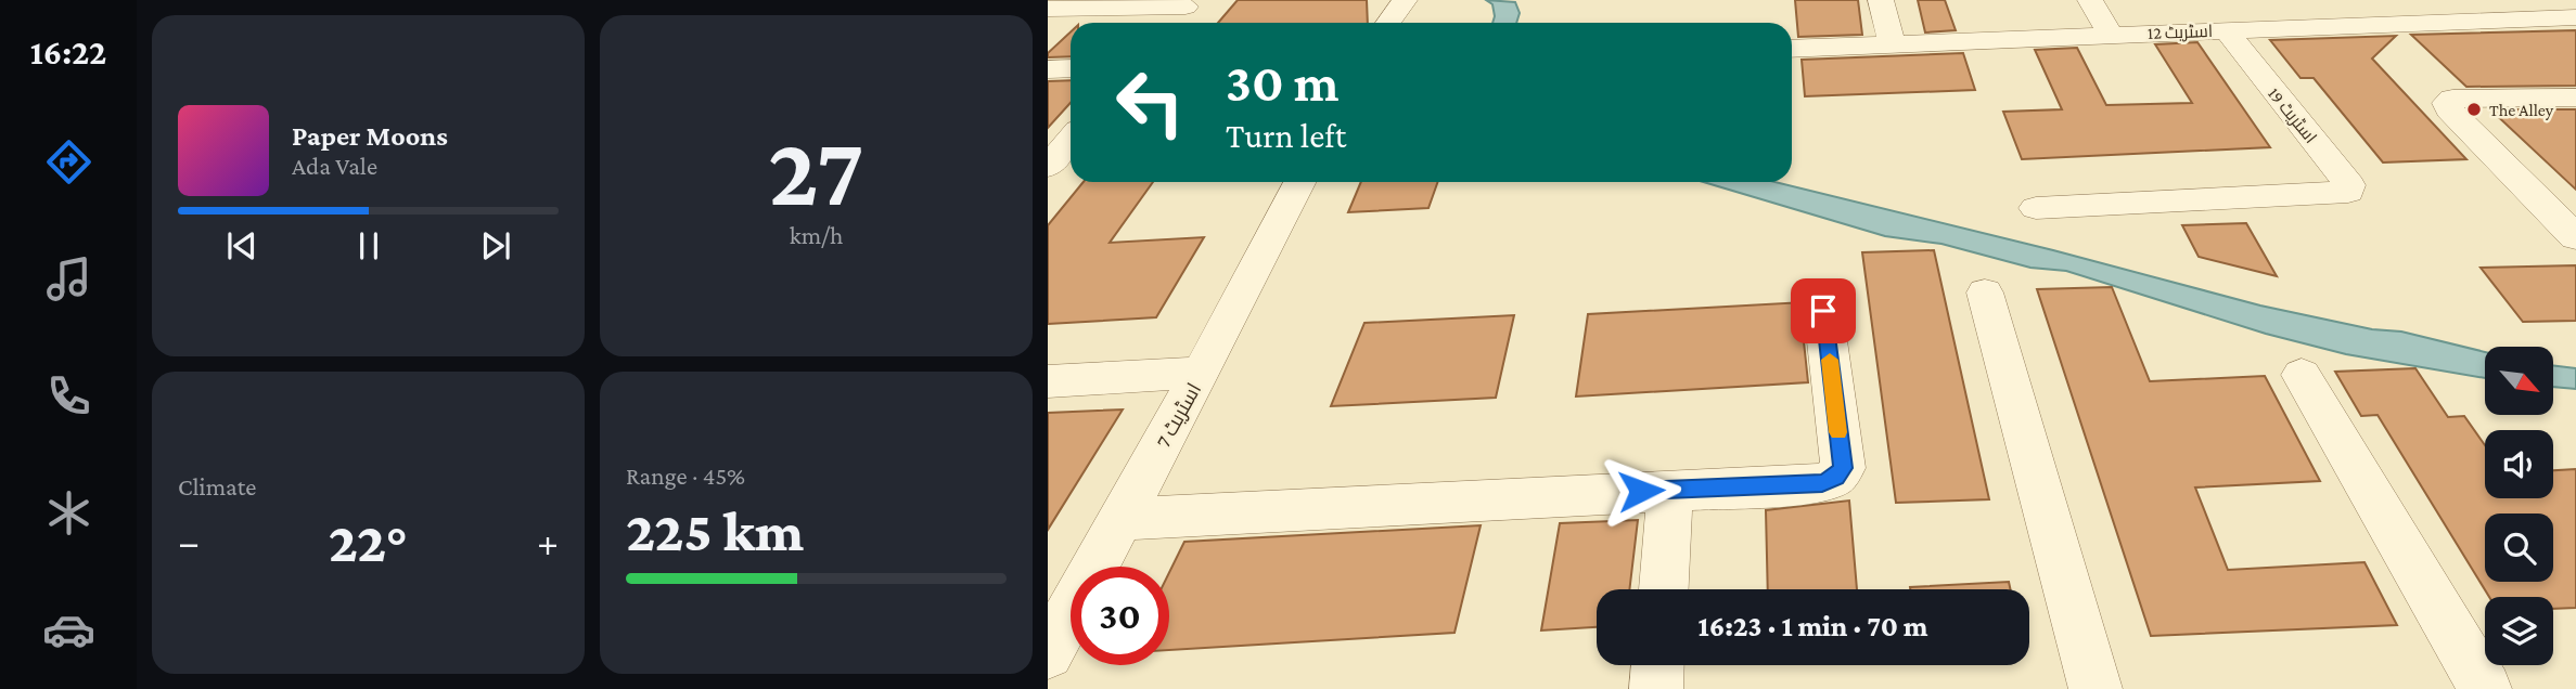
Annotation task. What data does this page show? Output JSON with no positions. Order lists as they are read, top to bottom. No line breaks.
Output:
{"streets":{"street":["اسٹریٹ 12","اسٹریٹ 19","اسٹریٹ 7"]},"crossings":[["اسٹریٹ 12","اسٹریٹ 19"]],"places":["The Alley"],"north":"bottom right","page":{"tabs":"16:22","tile":[["27","km/h"],"Climate",["Range · 45%","225 km"]],"turn":["30 m","Turn left"],"song":["Paper Moons","Ada Vale"],"heat":["−","22°","+"],"limit":"30","trip":"16:23 · 1 min · 70 m"}}
